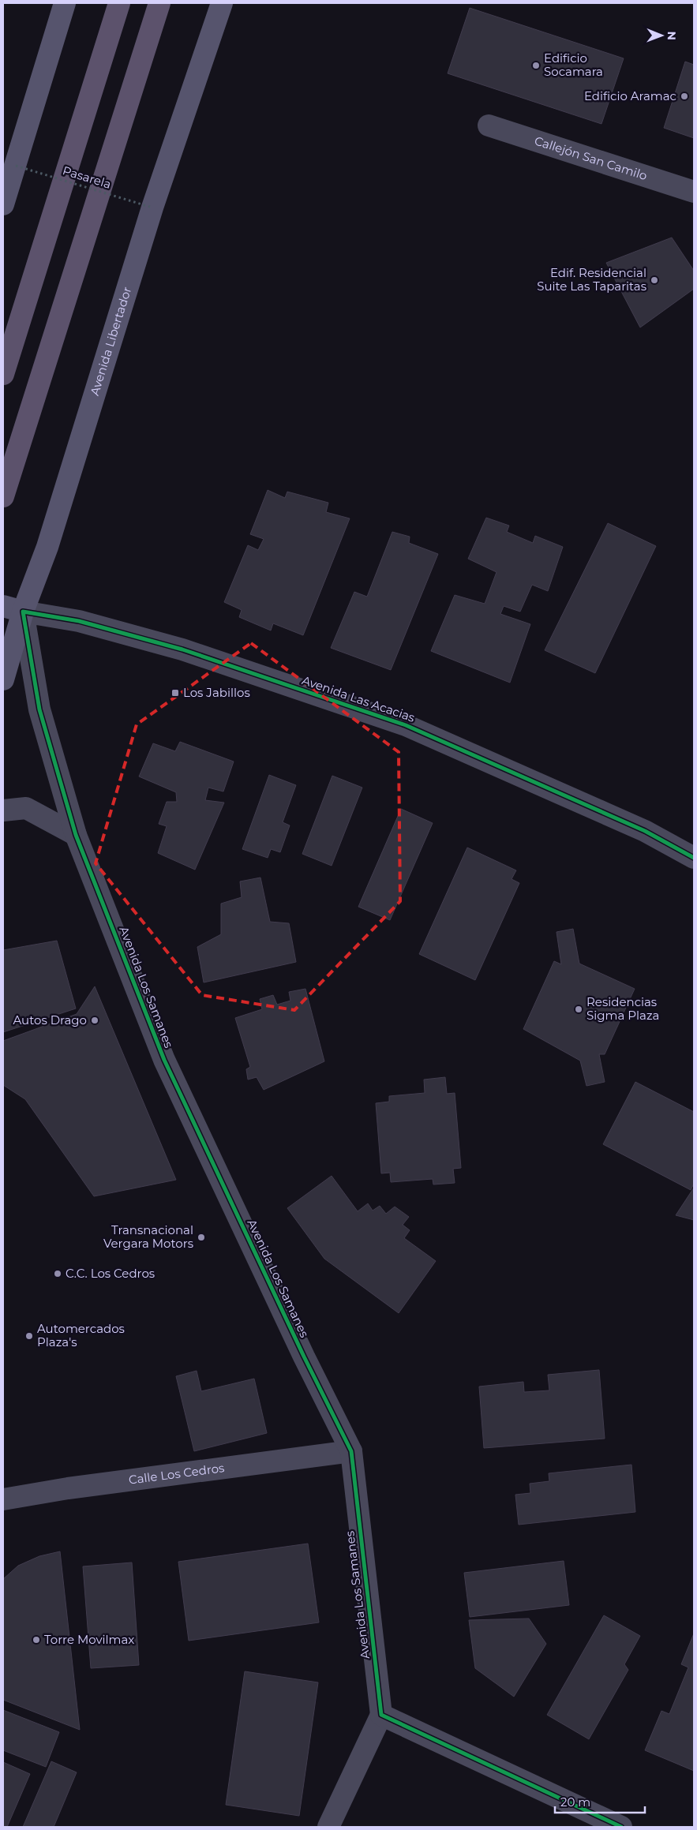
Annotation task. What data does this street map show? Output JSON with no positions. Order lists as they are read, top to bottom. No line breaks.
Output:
{"streets":{"main road":["Avenida Libertador"],"street":["Callejón San Camilo","Avenida Las Acacias","Avenida Los Samanes","Calle Los Cedros"],"path":["Pasarela"]},"crossings":[["Pasarela","Avenida Libertador"],["Avenida Libertador","Avenida Las Acacias"],["Avenida Libertador","Avenida Los Samanes"],["Avenida Las Acacias","Avenida Los Samanes"],["Avenida Los Samanes","Calle Los Cedros"]],"places":{"other":["Edificio Socamara","Edificio Aramac","Edif. Residencial Suite Las Taparitas","Residencias Sigma Plaza","Autos Drago","Transnacional Vergara Motors","C.C. Los Cedros","Automercados Plaza's","Torre Movilmax"],"transit":["Los Jabillos"]},"scale_bar":"20 m","north":"right"}
